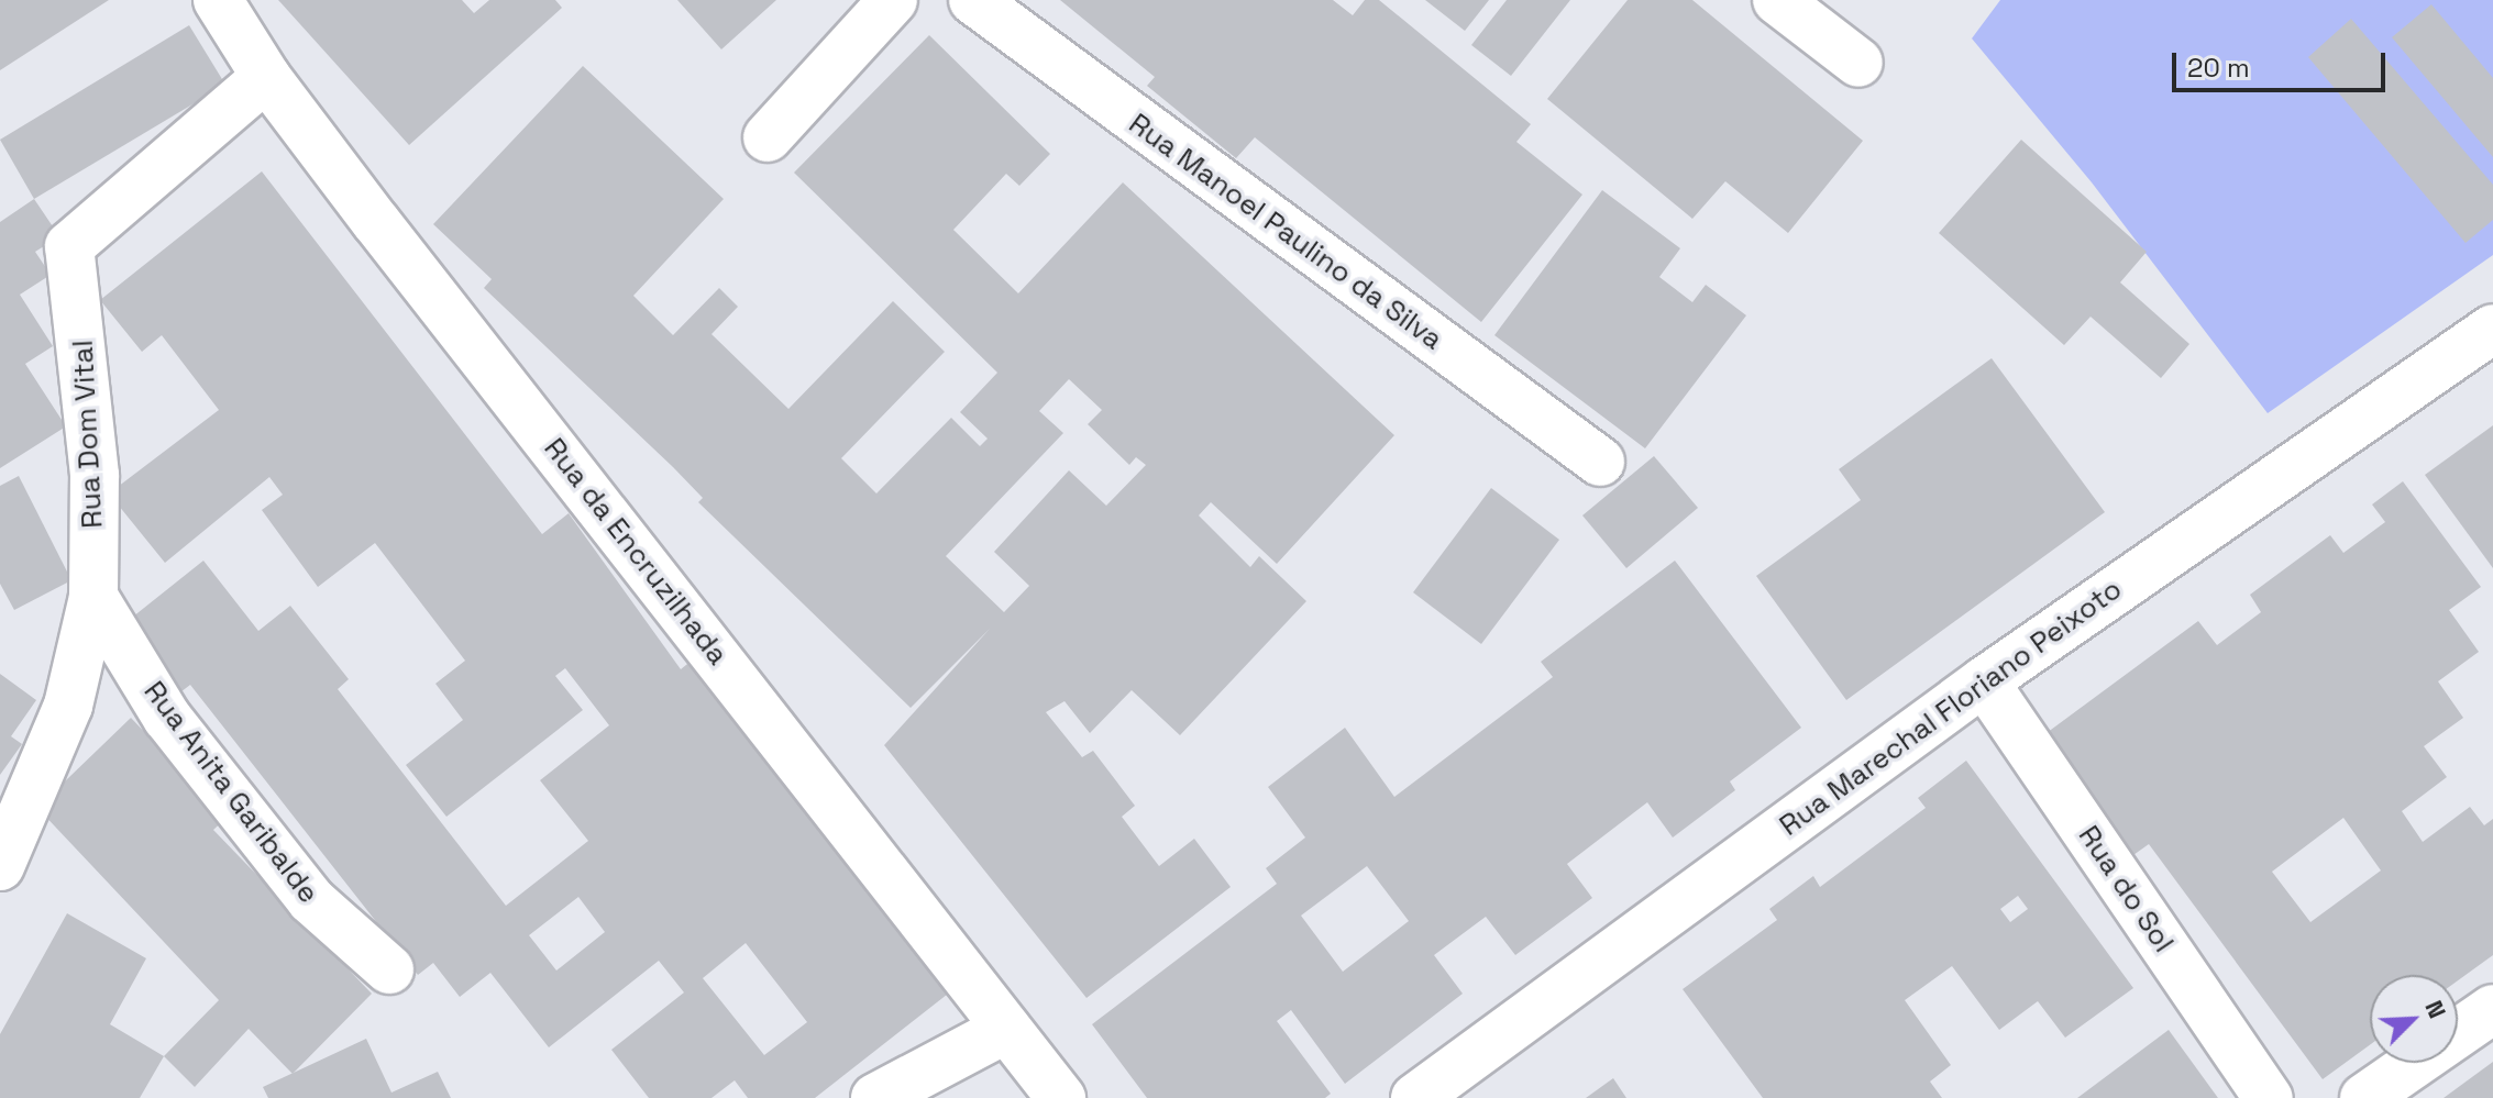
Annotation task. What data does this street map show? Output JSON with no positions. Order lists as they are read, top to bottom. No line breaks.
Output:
{"streets":{"street":["Rua Manoel Paulino da Silva","Rua Dom Vital","Rua da Encruzilhada","Rua Marechal Floriano Peixoto","Rua Anita Garibalde","Rua do Sol"]},"crossings":[["Rua Dom Vital","Rua da Encruzilhada"],["Rua Dom Vital","Rua Anita Garibalde"],["Rua Marechal Floriano Peixoto","Rua do Sol"]],"scale_bar":"20 m","north":"top right"}
